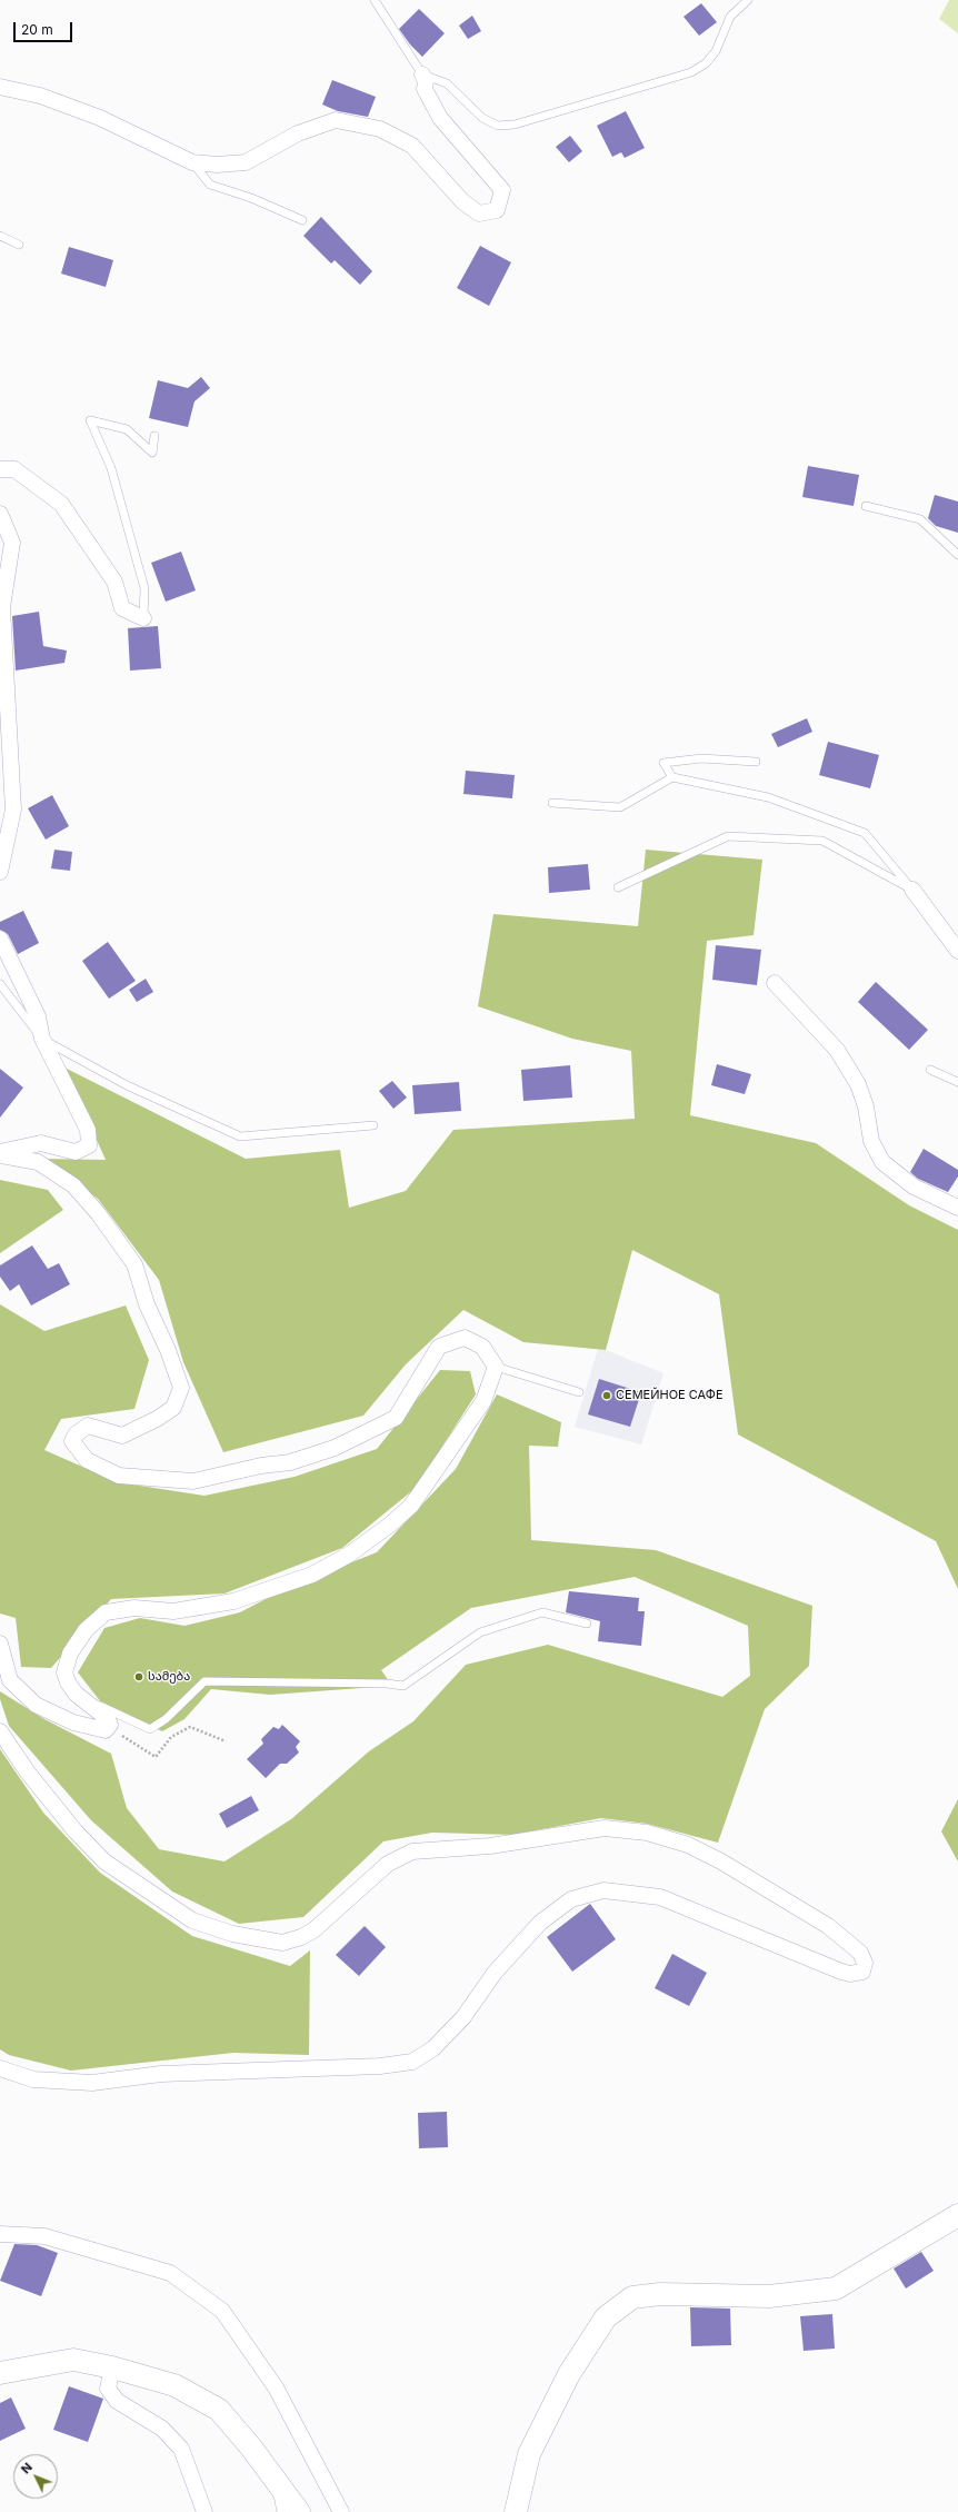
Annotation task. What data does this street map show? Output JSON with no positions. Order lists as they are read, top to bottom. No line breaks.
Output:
{"places":["СЕМЕЙНОЕ САФЕ","სამება"],"scale_bar":"20 m","north":"top left"}
